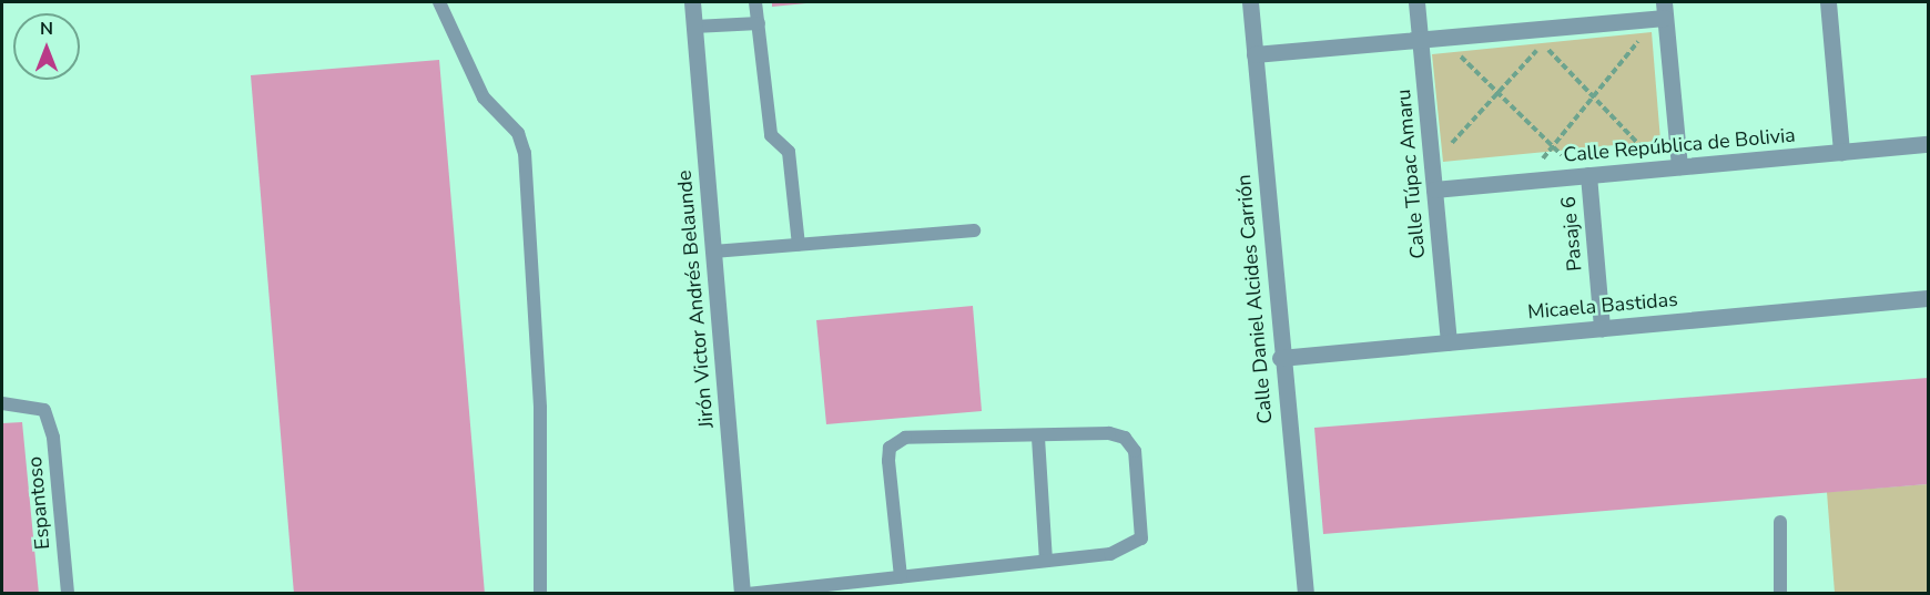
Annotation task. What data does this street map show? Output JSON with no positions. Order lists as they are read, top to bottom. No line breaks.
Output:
{"streets":{"street":["Calle República de Bolivia","Calle Túpac Amaru","Pasaje 6","Jirón Victor Andrés Belaunde","Calle Daniel Alcides Carrión","Micaela Bastidas"],"lane":["Espantoso"]},"crossings":[["Calle República de Bolivia","Calle Túpac Amaru"],["Calle República de Bolivia","Pasaje 6"],["Calle Túpac Amaru","Micaela Bastidas"],["Pasaje 6","Micaela Bastidas"],["Calle Daniel Alcides Carrión","Micaela Bastidas"]],"north":"top"}
